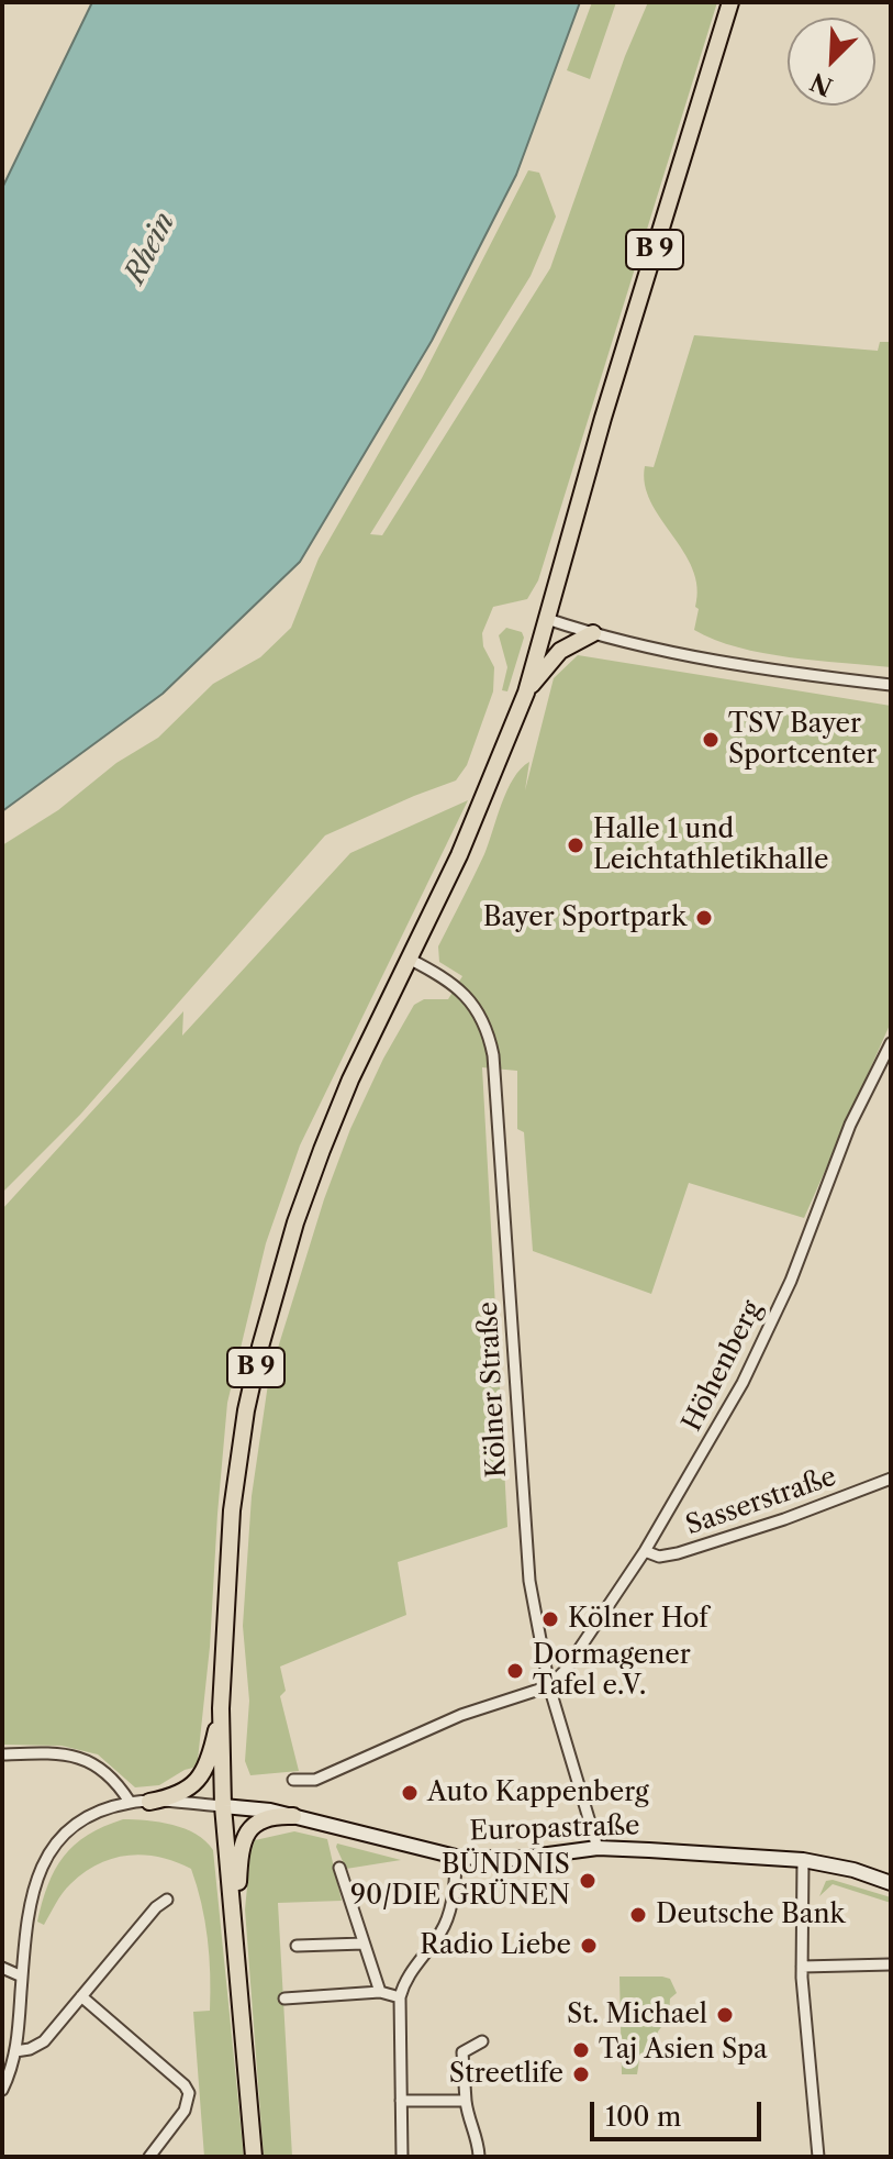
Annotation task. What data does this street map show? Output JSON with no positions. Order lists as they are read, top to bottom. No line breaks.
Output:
{"streets":{"main road":["B 9","Europastraße"],"street":["Höhenberg","Kölner Straße","Sasserstraße"]},"crossings":[["B 9","Kölner Straße"],["B 9","Europastraße"],["Höhenberg","Kölner Straße"],["Höhenberg","Sasserstraße"],["Kölner Straße","Europastraße"]],"water":["Rhein"],"places":["TSV Bayer Sportcenter","Halle 1 und Leichtathletikhalle","Bayer Sportpark","Kölner Hof","Dormagener Tafel e.V.","Auto Kappenberg","BÜNDNIS 90/DIE GRÜNEN","Deutsche Bank","Radio Liebe","St. Michael","Taj Asien Spa","Streetlife"],"scale_bar":"100 m","north":"bottom left"}
